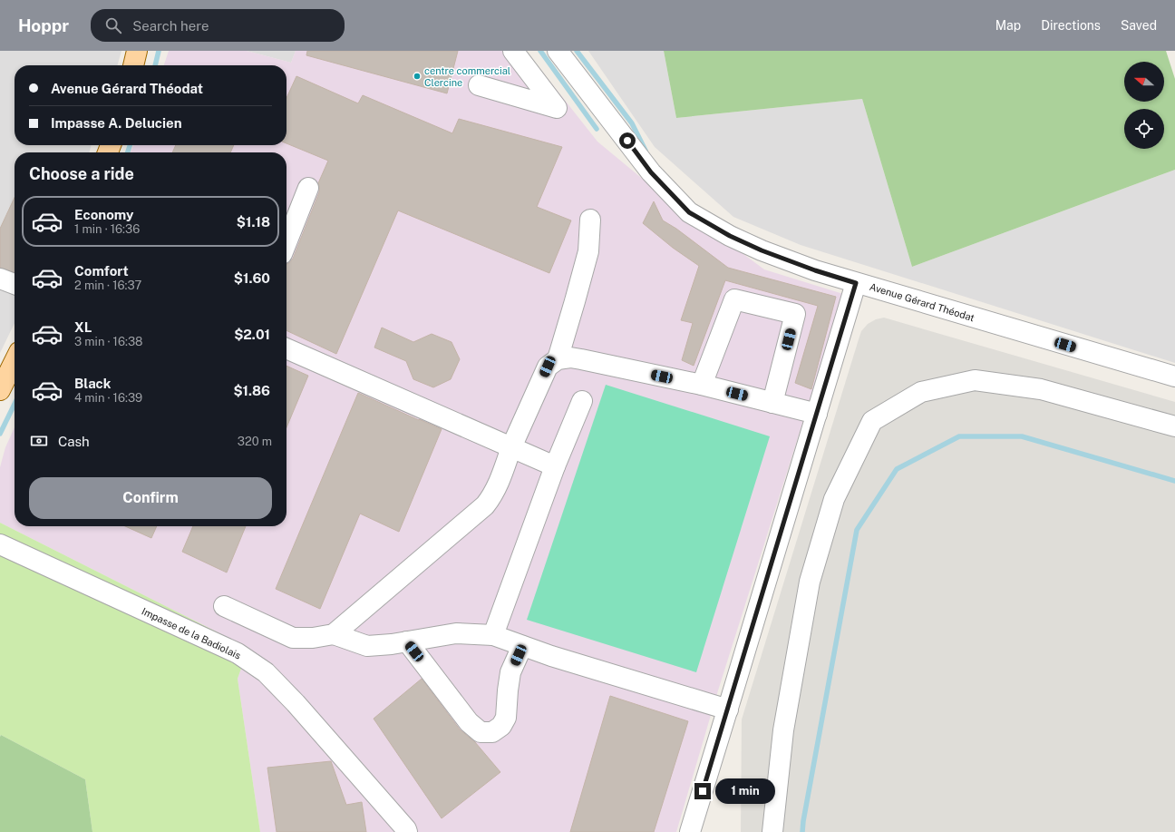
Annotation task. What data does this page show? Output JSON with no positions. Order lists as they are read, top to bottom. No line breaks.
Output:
{"streets":{"street":["Avenue Gérard Théodat","Impasse de la Badiolais"]},"places":["centre commercial Clercine"],"north":"left","page":{"header":"Hoppr","search":"Search here","nav":["Map","Directions","Saved"],"banner":["Avenue Gérard Théodat","Impasse A. Delucien"],"heading":"Choose a ride","list":[{"name":"Economy","note":"1 min · 16:36","value":"$1.18"},{"name":"Comfort","note":"2 min · 16:37","value":"$1.60"},{"name":"XL","note":"3 min · 16:38","value":"$2.01"},{"name":"Black","note":"4 min · 16:39","value":"$1.86"}],"pay":["Cash","320 m"],"buttons":"Confirm","bubble":"1 min"}}
